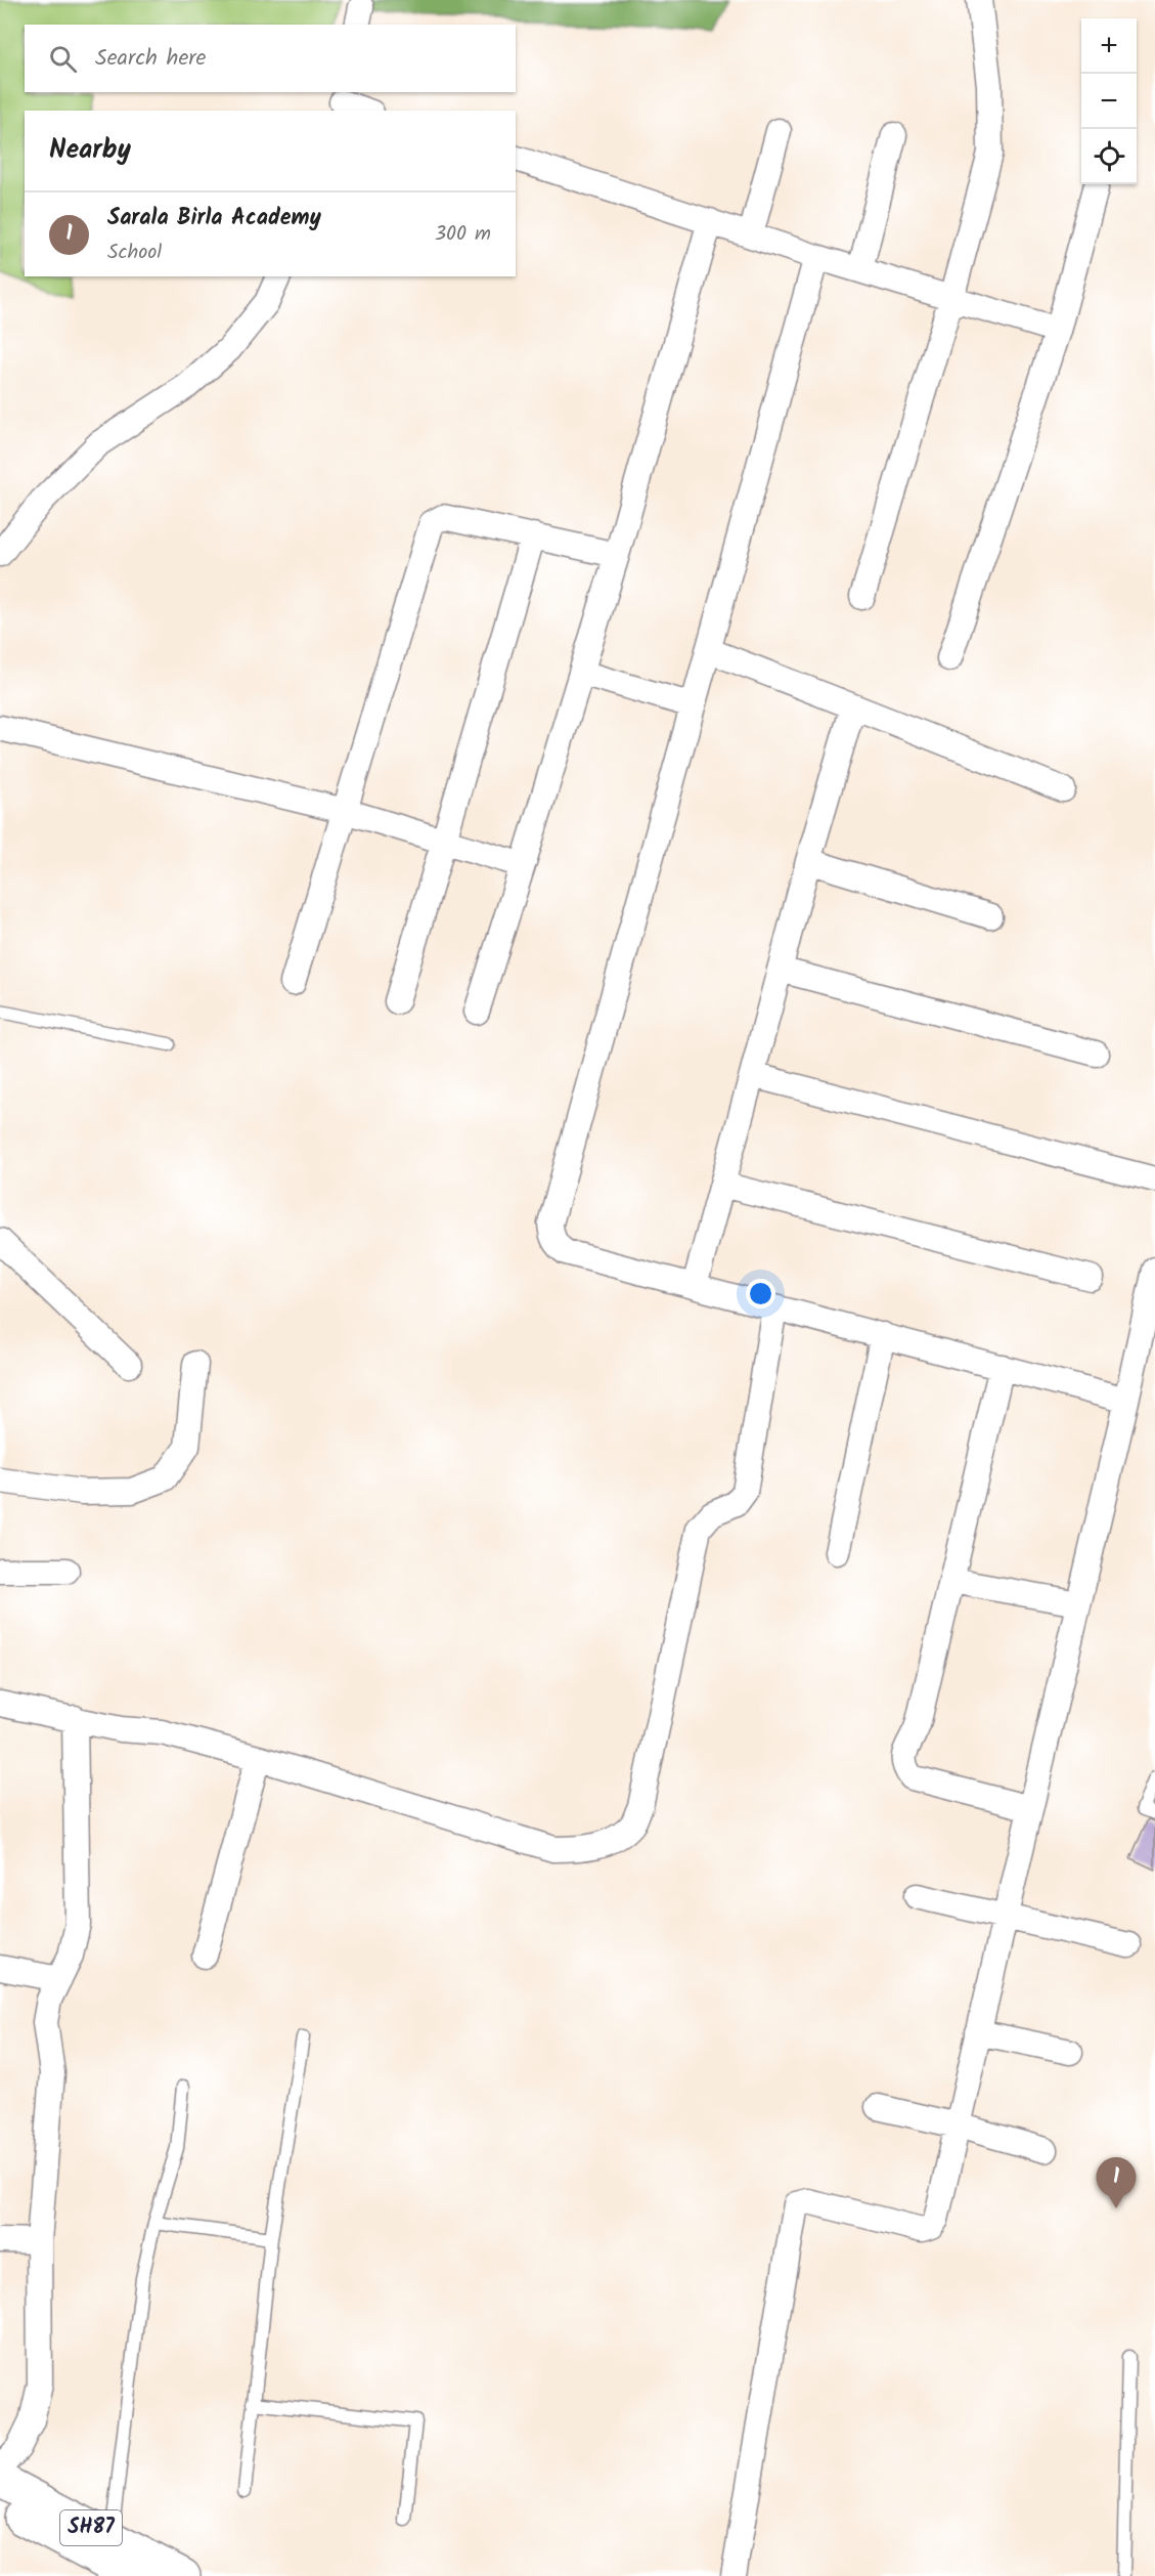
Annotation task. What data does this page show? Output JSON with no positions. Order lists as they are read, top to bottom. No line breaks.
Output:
{"streets":{"main road":["SH87"]},"page":{"map_buttons":["+","−"],"search":"Search here","heading":"Nearby","list":[{"mark":"1","name":"Sarala Birla Academy","note":"School","value":"300 m"}],"pins":"1"}}
